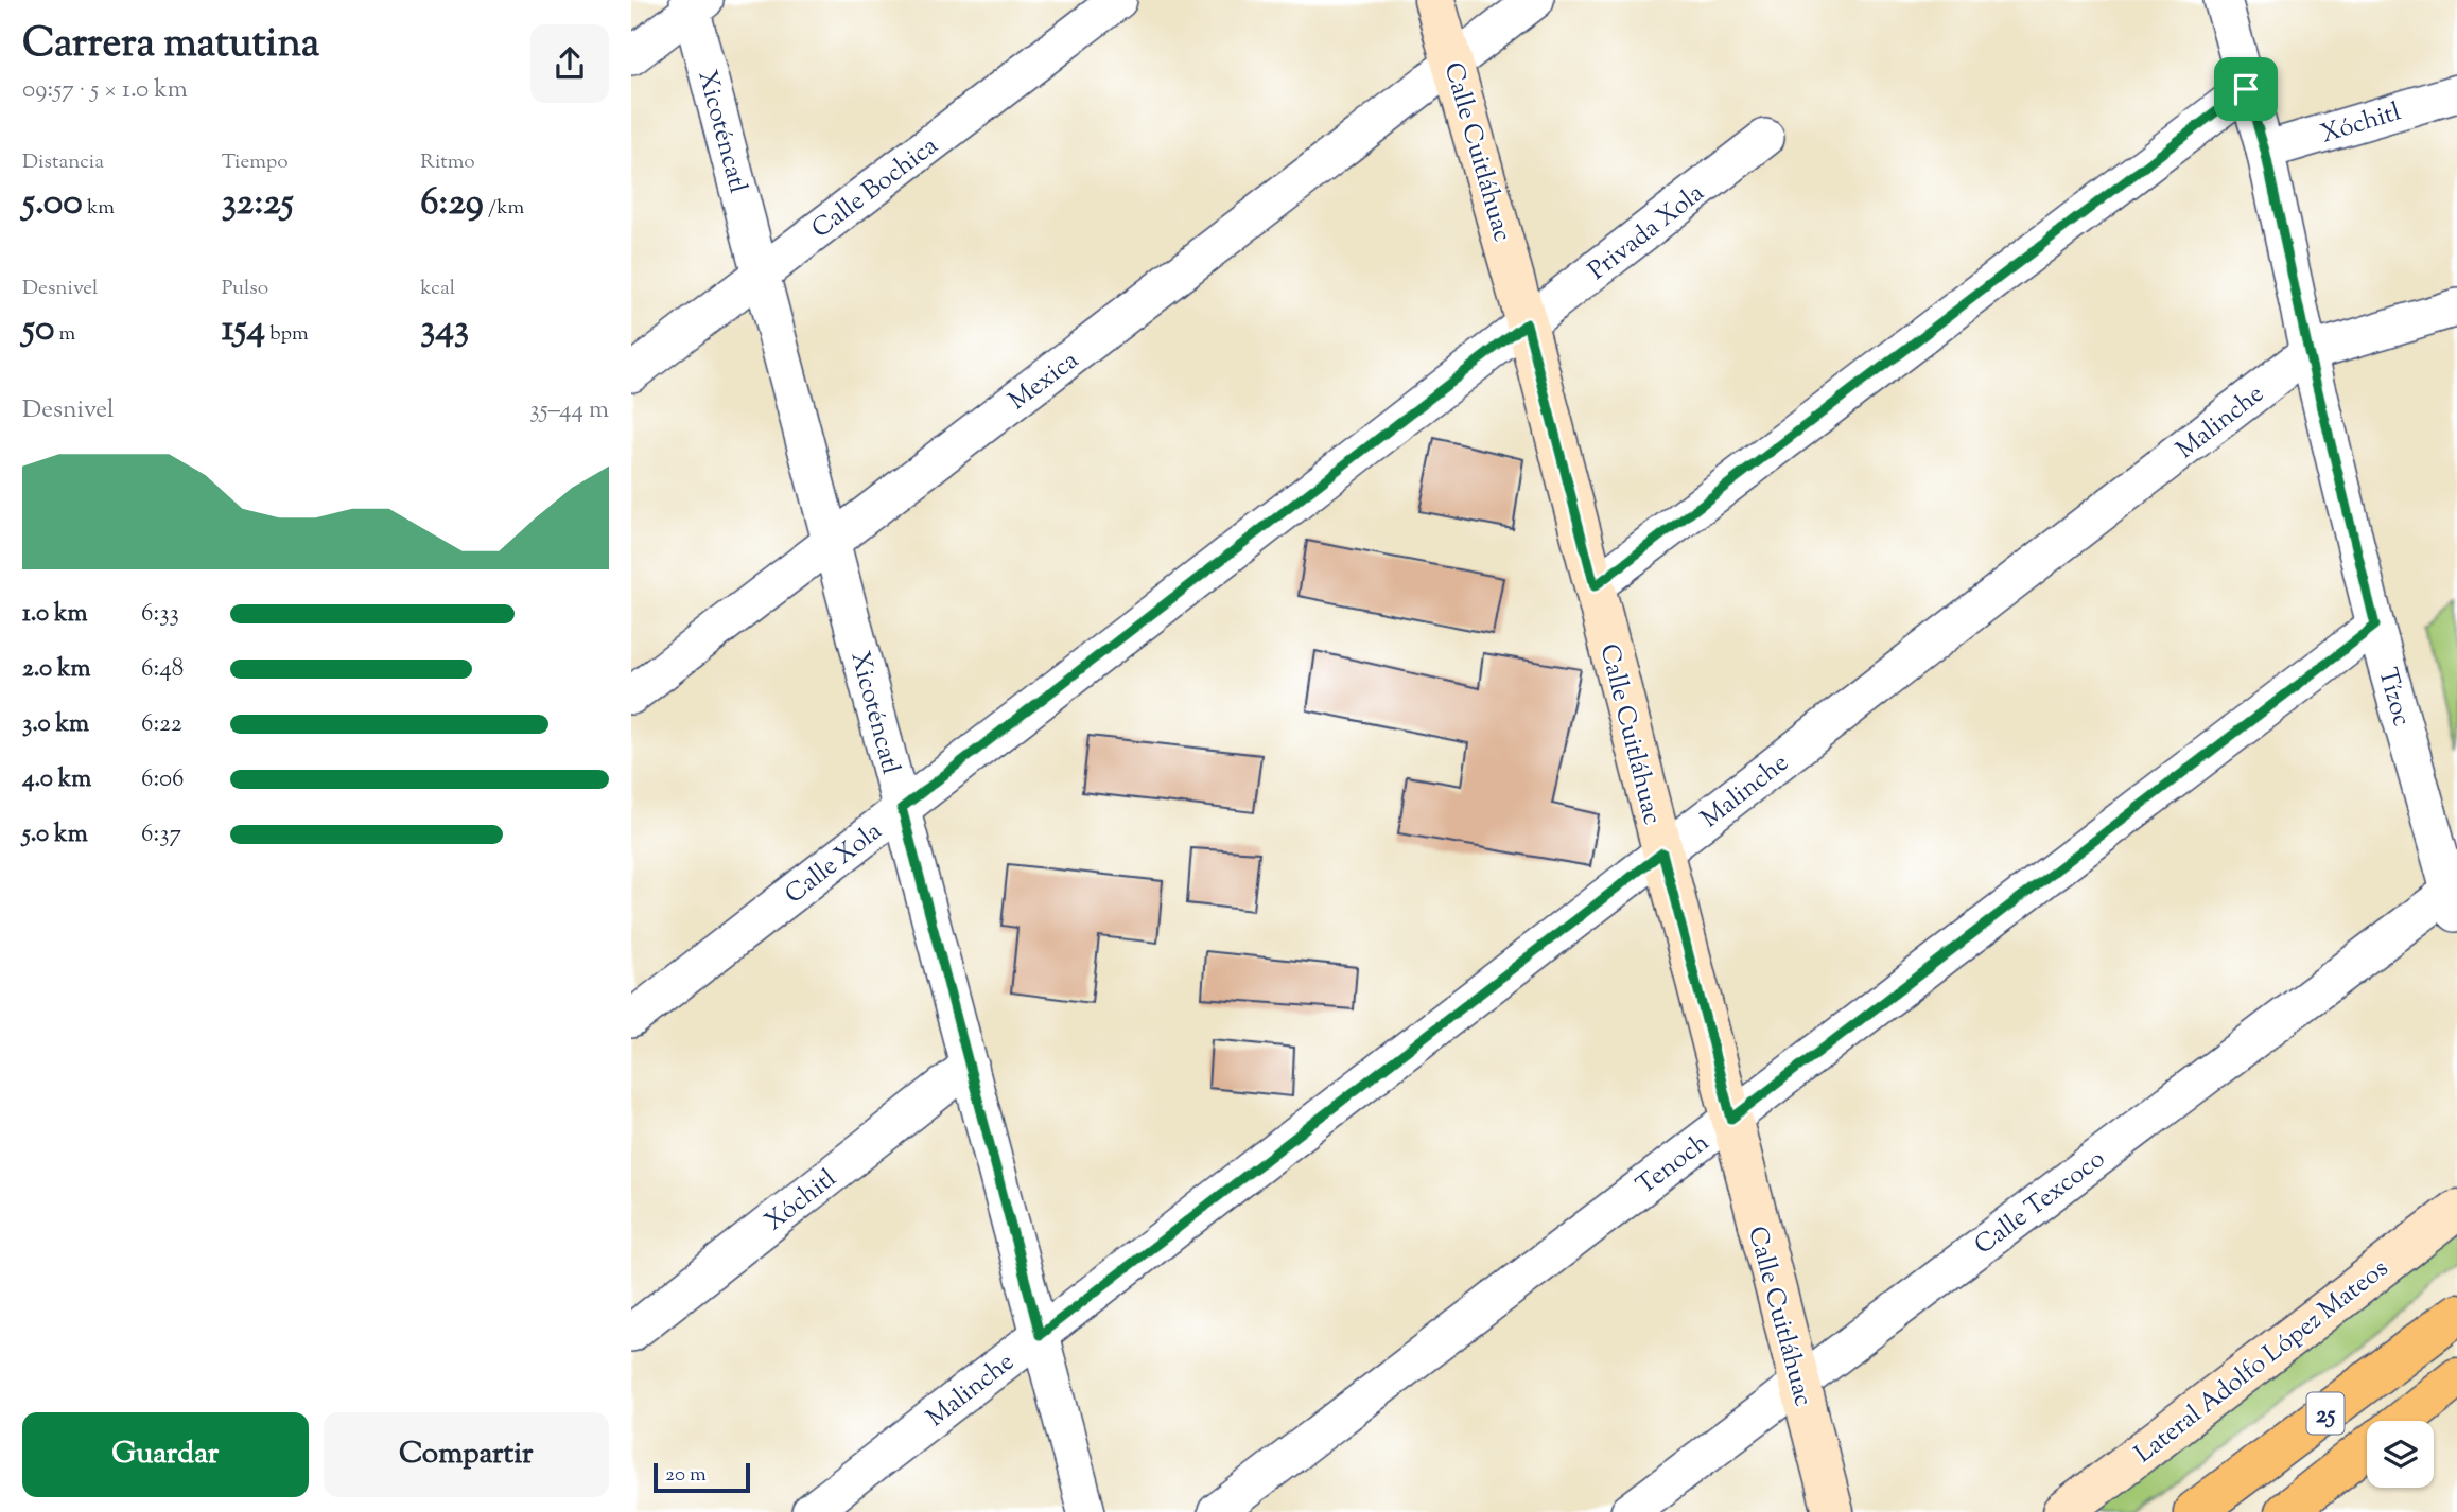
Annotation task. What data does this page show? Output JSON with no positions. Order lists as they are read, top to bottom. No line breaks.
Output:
{"streets":{"main road":["25"],"street":["Xóchitl","Xicoténcatl","Calle Cuitláhuac","Calle Bochica","Privada Xola","Mexica","Malinche","Tízoc","Calle Xola","Tenoch","Calle Texcoco","Lateral Adolfo López Mateos"]},"crossings":[["Xóchitl","Xicoténcatl"],["Xóchitl","Tízoc"],["Xicoténcatl","Calle Bochica"],["Xicoténcatl","Mexica"],["Xicoténcatl","Malinche"],["Xicoténcatl","Calle Xola"],["Calle Cuitláhuac","Privada Xola"],["Calle Cuitláhuac","Mexica"],["Calle Cuitláhuac","Malinche"],["Calle Cuitláhuac","Calle Xola"],["Calle Cuitláhuac","Tenoch"],["Calle Cuitláhuac","Calle Texcoco"],["Privada Xola","Calle Xola"],["Malinche","Tízoc"],["Tízoc","Tenoch"],["Tízoc","Calle Texcoco"]],"scale_bar":"20 m","page":{"heading":["Carrera matutina","09:57 · 5 × 1.0 km"],"stats":[["Distancia","5.00 km"],["Tiempo","32:25"],["Ritmo","6:29 /km"],["Desnivel","50 m"],["Pulso","154 bpm"],["kcal","343"]],"chart":["Desnivel","35–44 m"],"list":[{"name":"1.0 km","note":"6:33"},{"name":"2.0 km","note":"6:48"},{"name":"3.0 km","note":"6:22"},{"name":"4.0 km","note":"6:06"},{"name":"5.0 km","note":"6:37"}],"buttons":["Guardar","Compartir"],"scale":"20 m"}}
